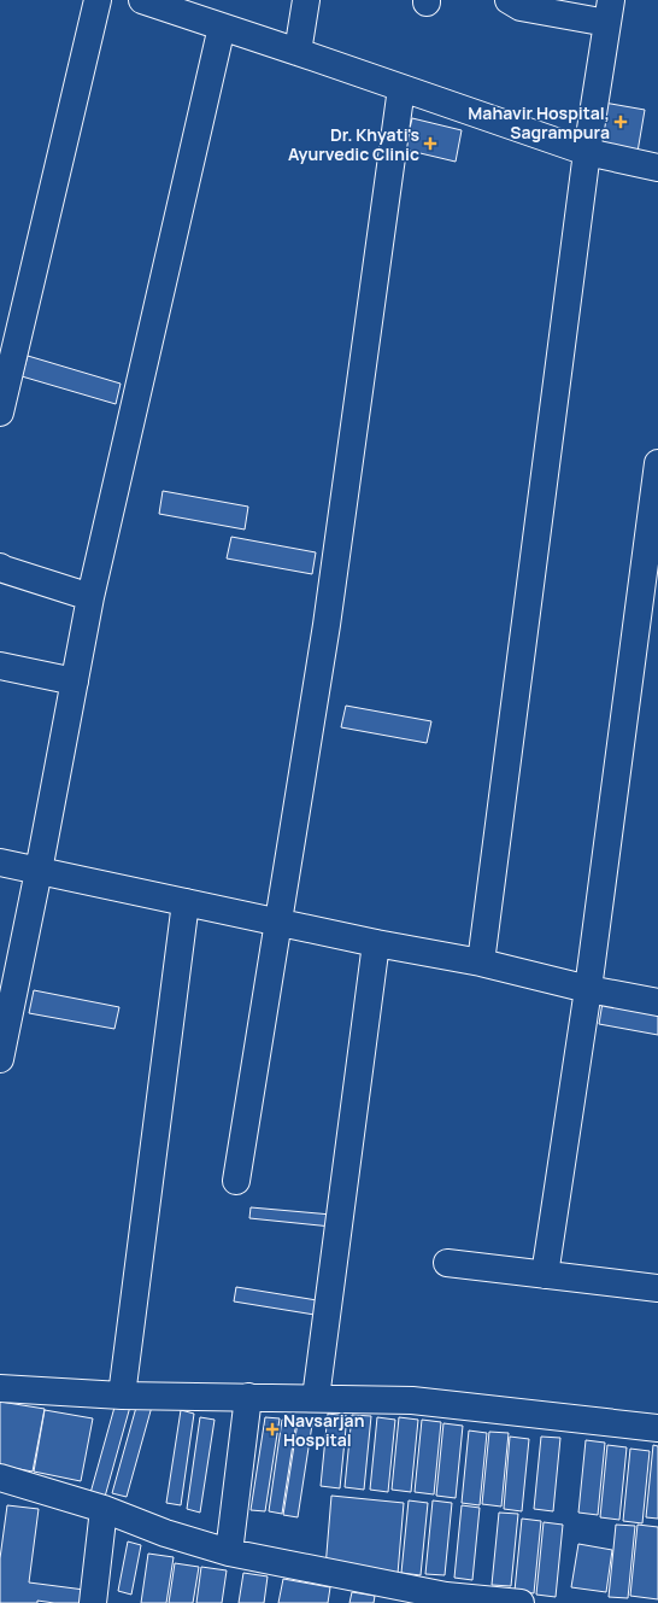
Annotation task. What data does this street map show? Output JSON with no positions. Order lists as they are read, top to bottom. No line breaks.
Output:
{"places":{"health":["Mahavir Hospital, Sagrampura","Dr. Khyati's Ayurvedic Clinic","Navsarjan Hospital"]}}
